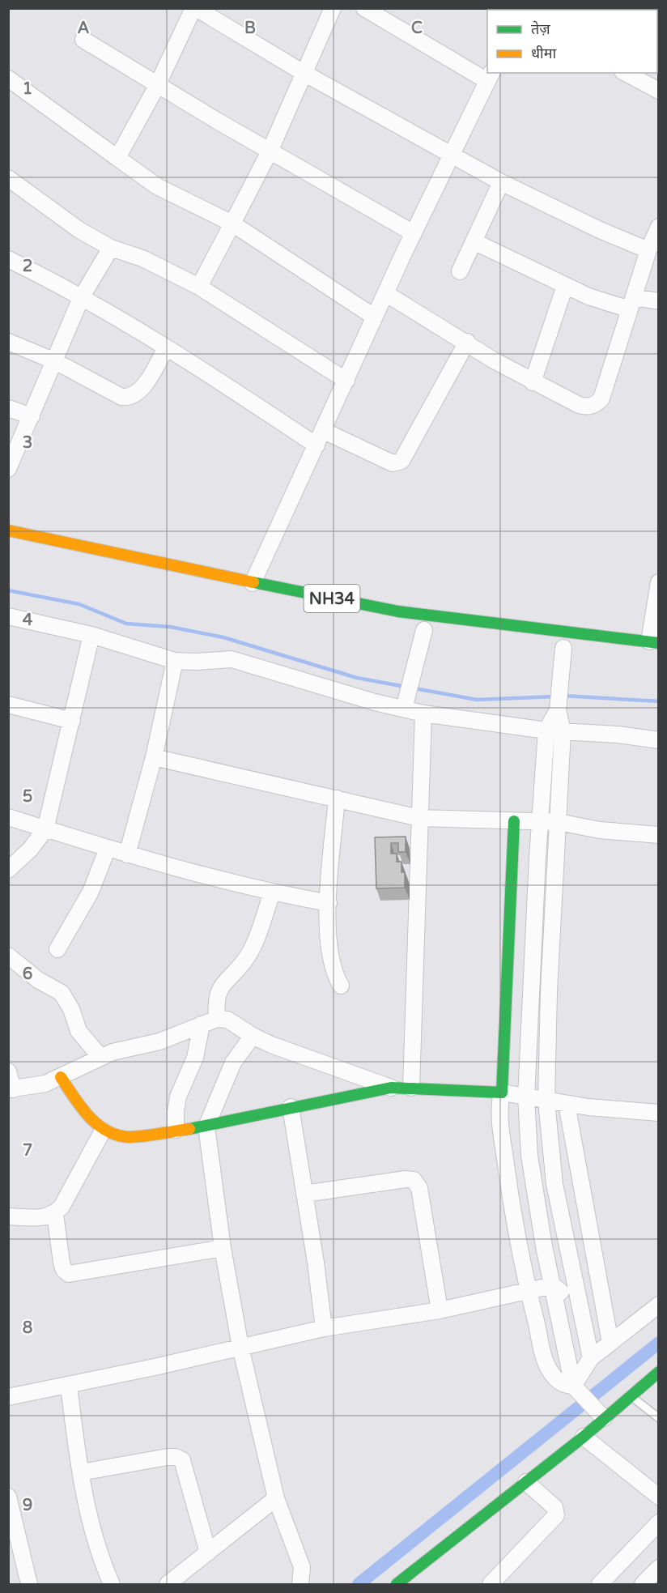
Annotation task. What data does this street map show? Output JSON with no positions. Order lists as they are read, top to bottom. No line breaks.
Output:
{"streets":{"main road":["NH34"]},"legend":["तेज़","धीमा"],"grid":{"columns":["A","B","C"],"rows":["1","2","3","4","5","6","7","8","9"]}}
